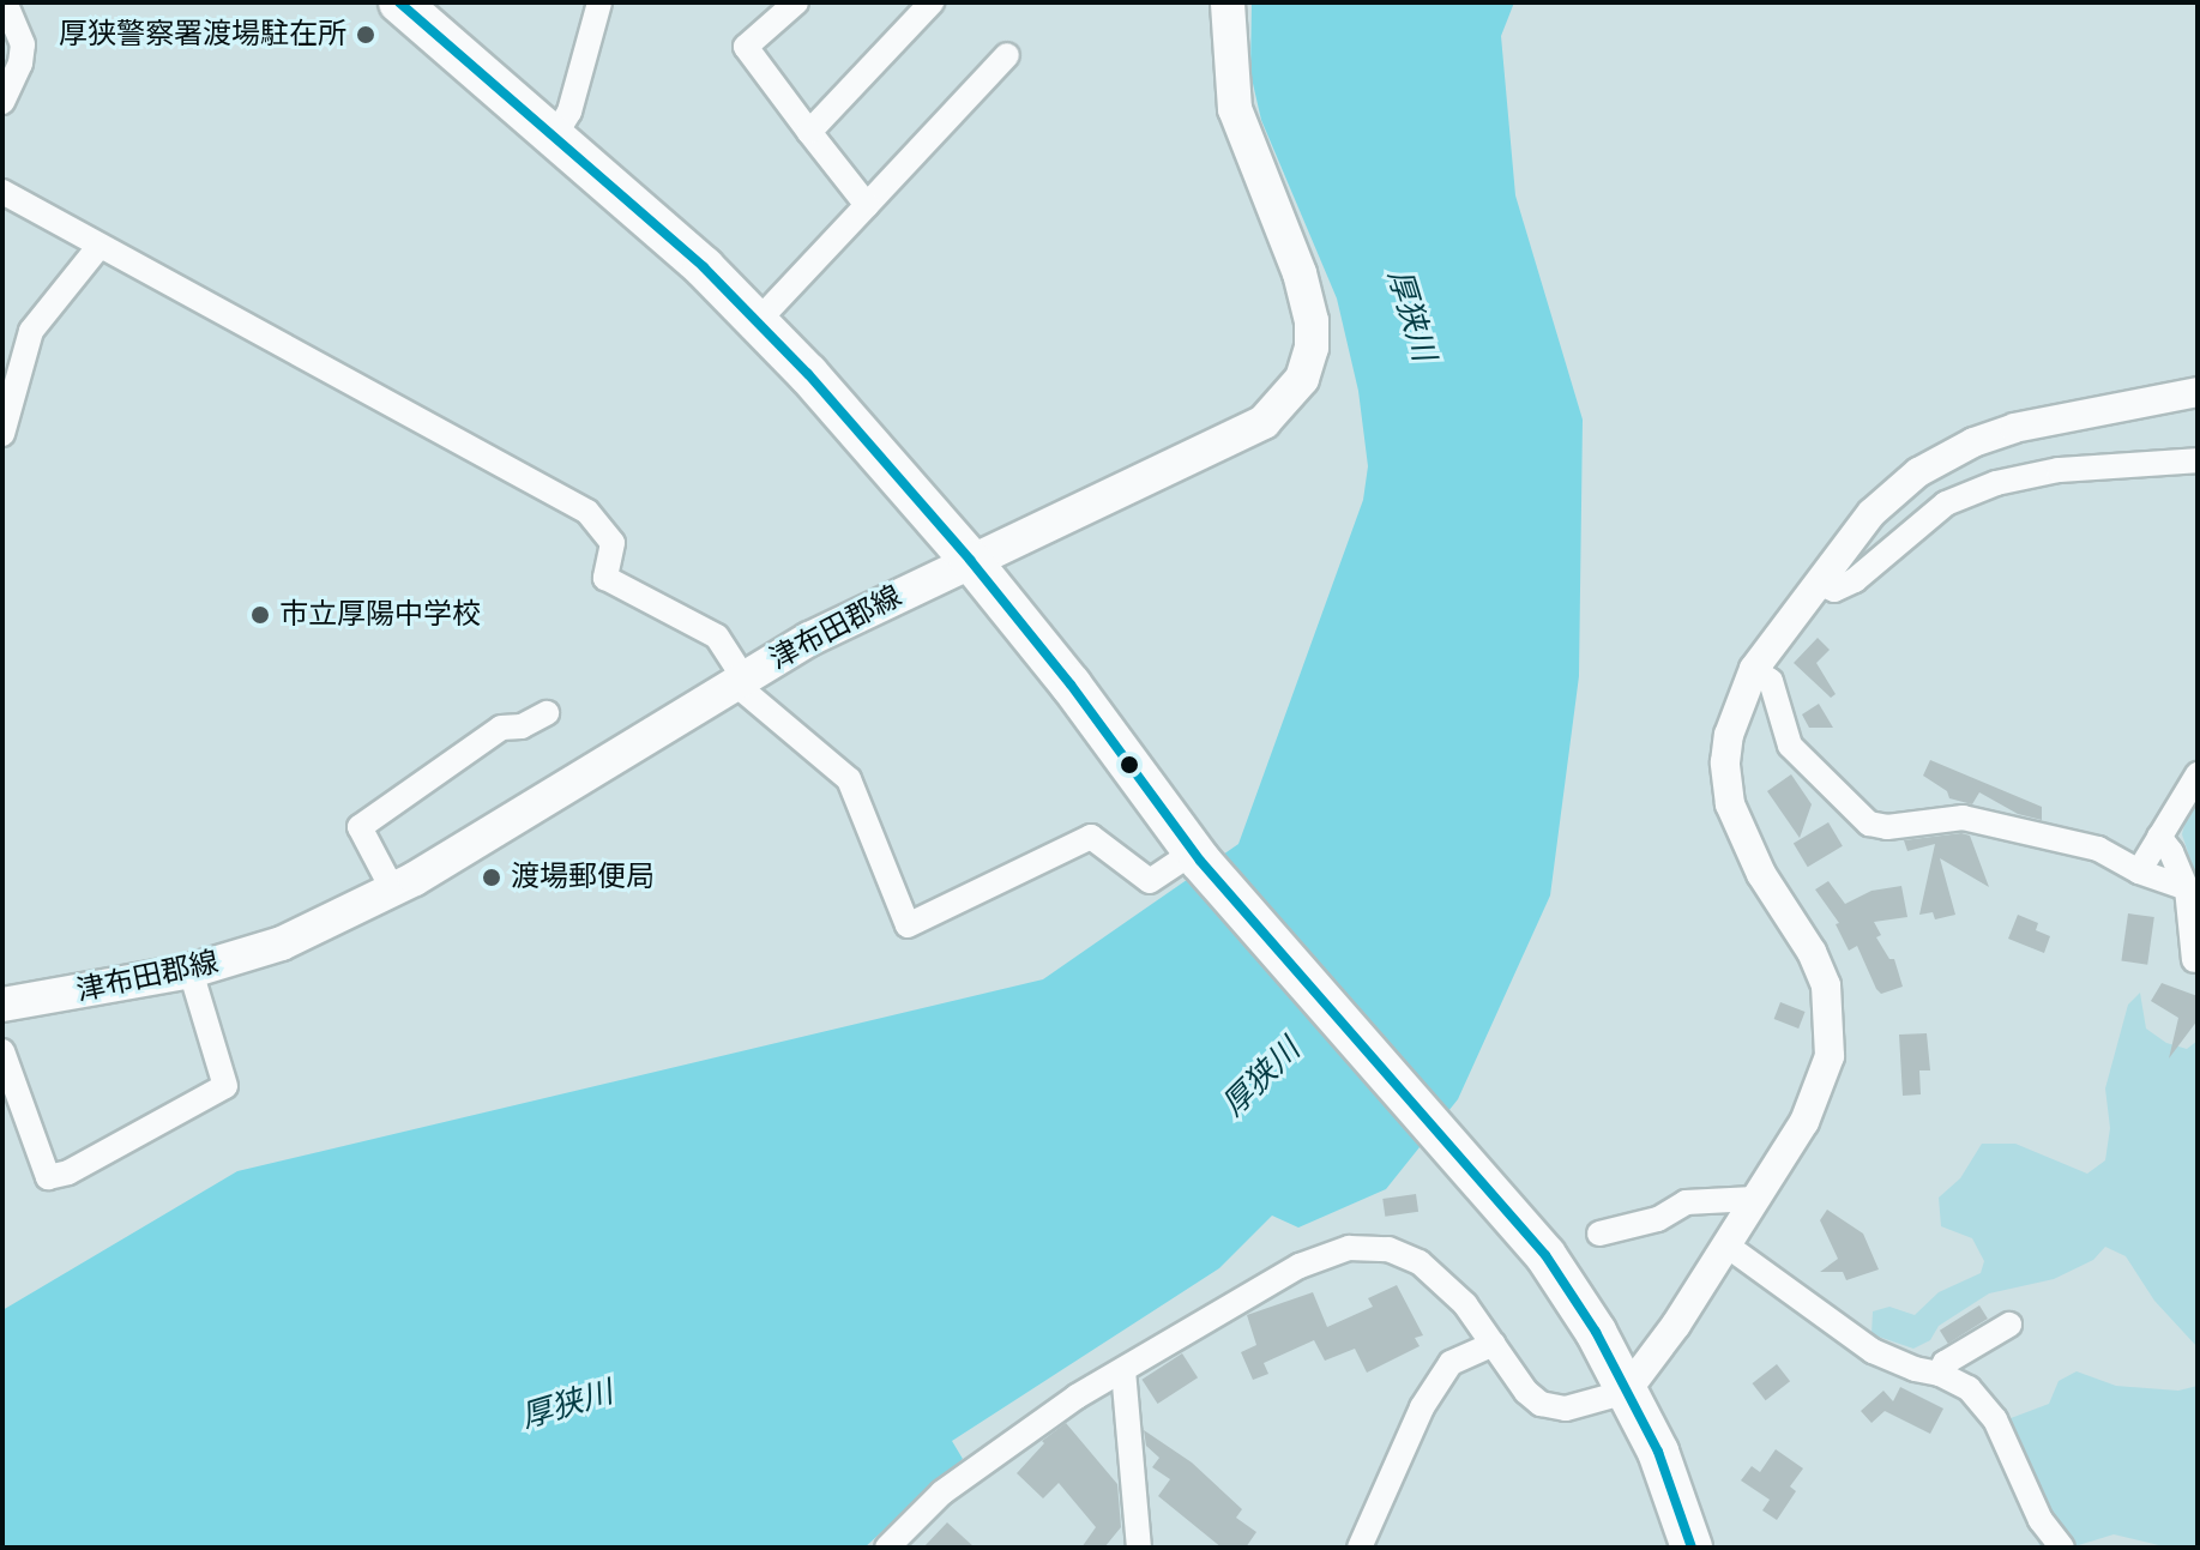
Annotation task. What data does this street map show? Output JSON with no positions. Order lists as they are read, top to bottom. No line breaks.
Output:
{"streets":{"main road":["津布田郡線"]},"water":["厚狭川"],"places":["厚狭警察署渡場駐在所","市立厚陽中学校","渡場郵便局"]}
